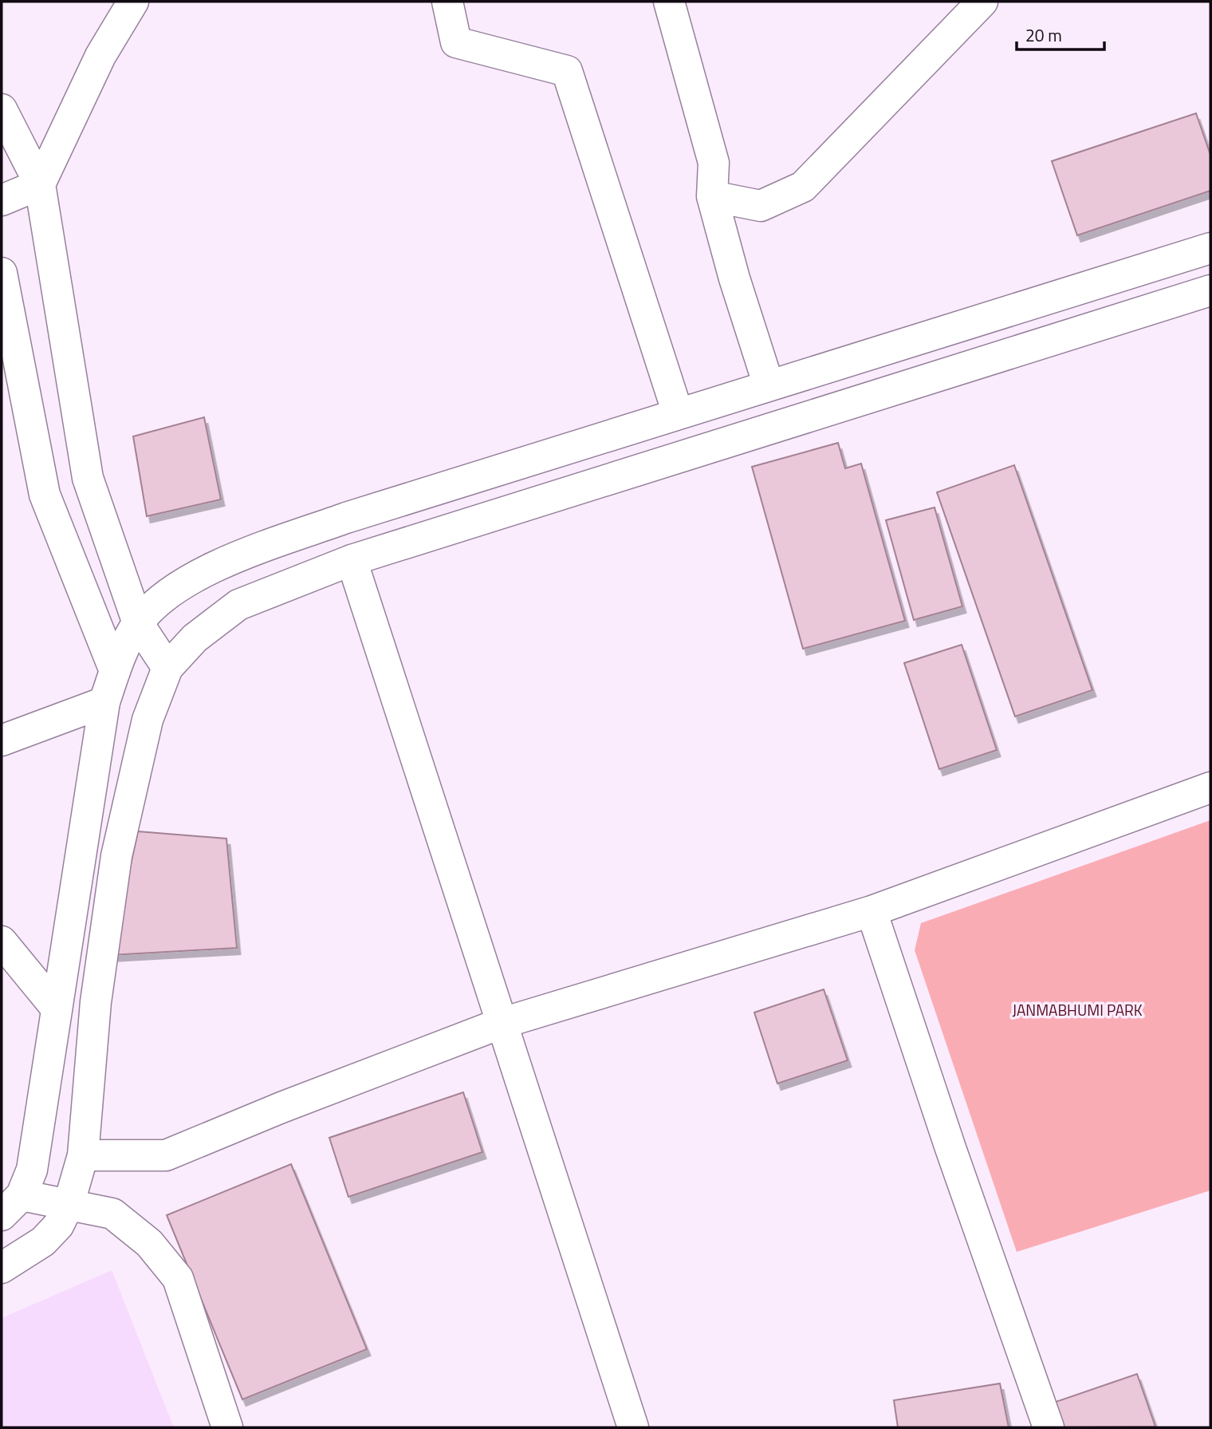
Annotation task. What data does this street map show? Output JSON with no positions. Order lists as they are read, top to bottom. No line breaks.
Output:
{"parks":["JANMABHUMI PARK"],"scale_bar":"20 m"}
